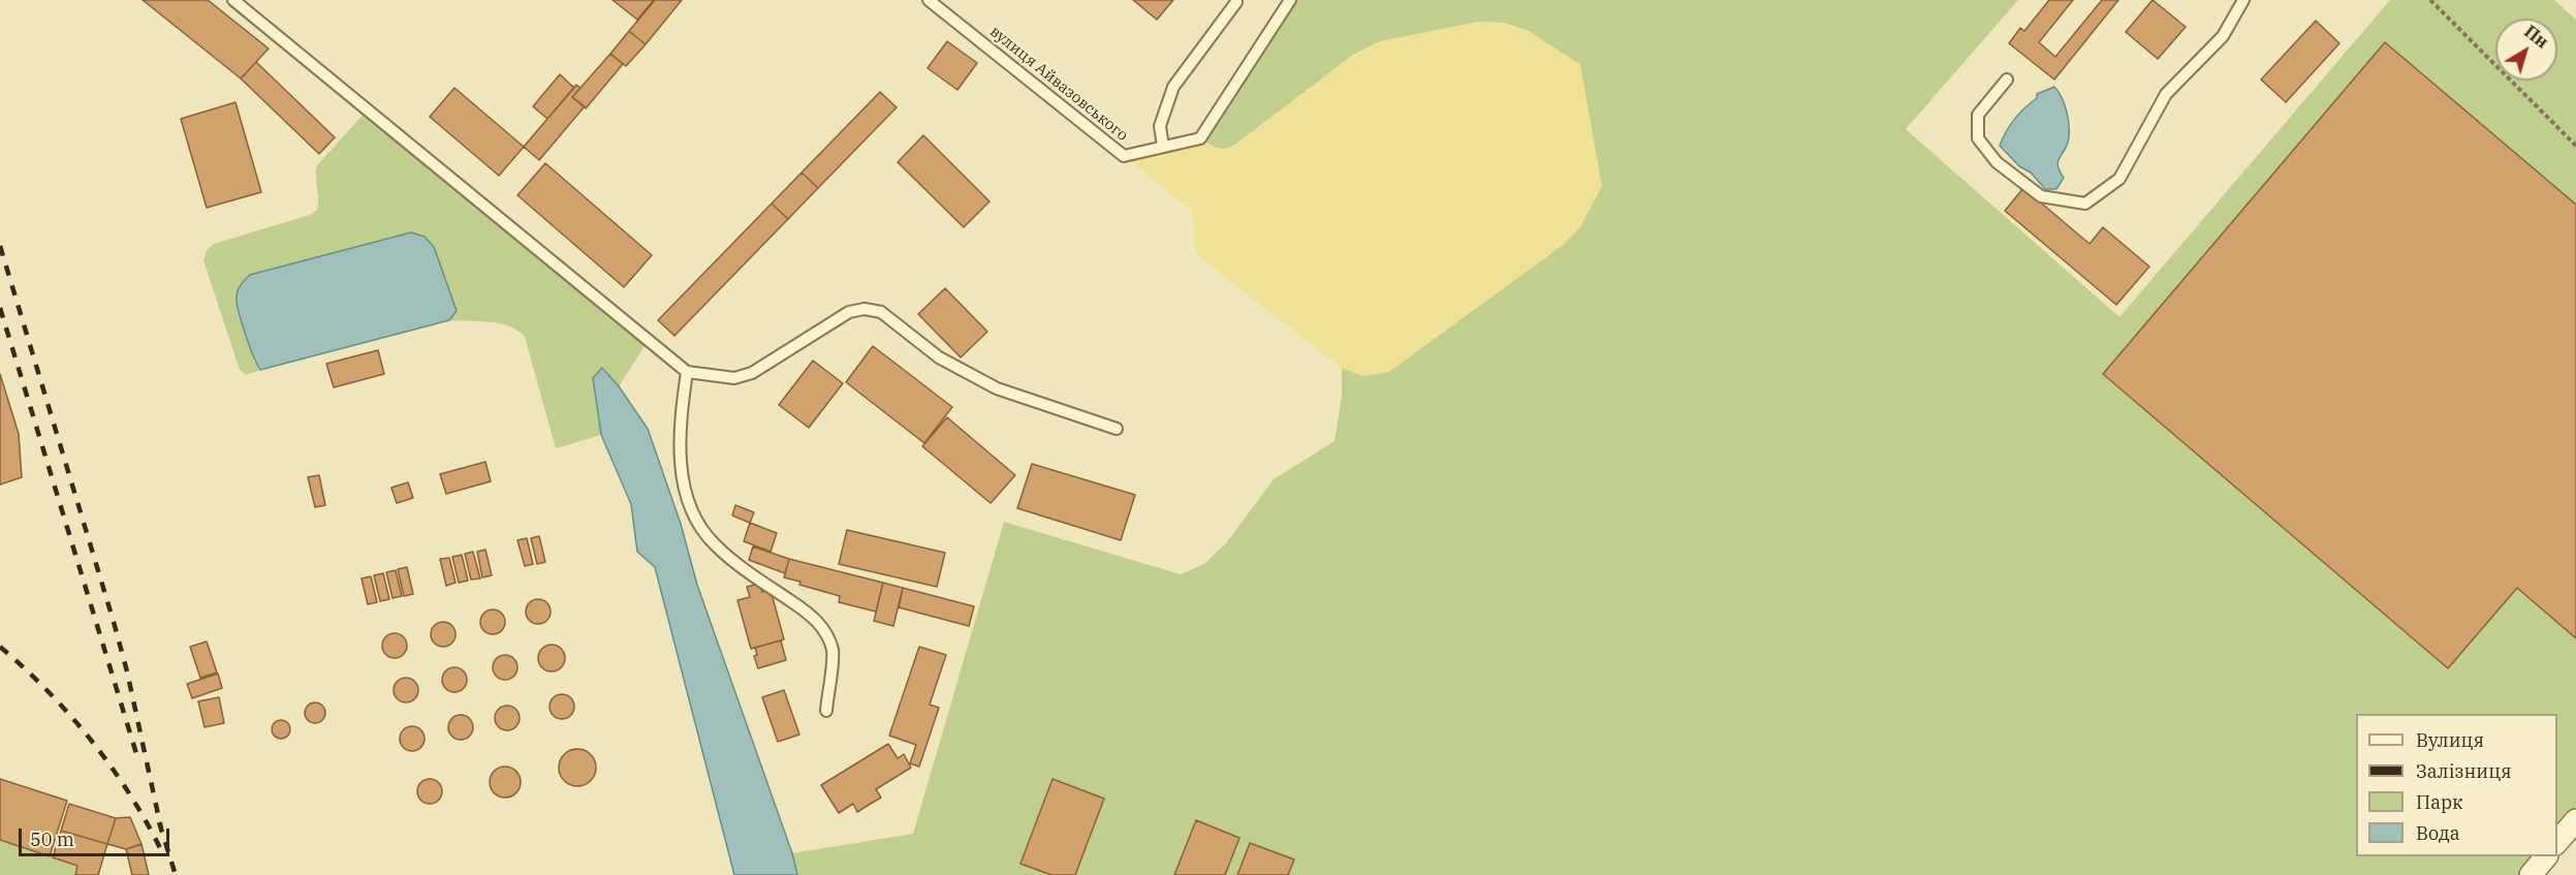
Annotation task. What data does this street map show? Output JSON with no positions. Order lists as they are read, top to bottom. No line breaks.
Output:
{"streets":{"lane":["вулиця Айвазовського"]},"legend":["Вулиця","Залізниця","Парк","Вода"],"scale_bar":"50 m","north":"top right"}
